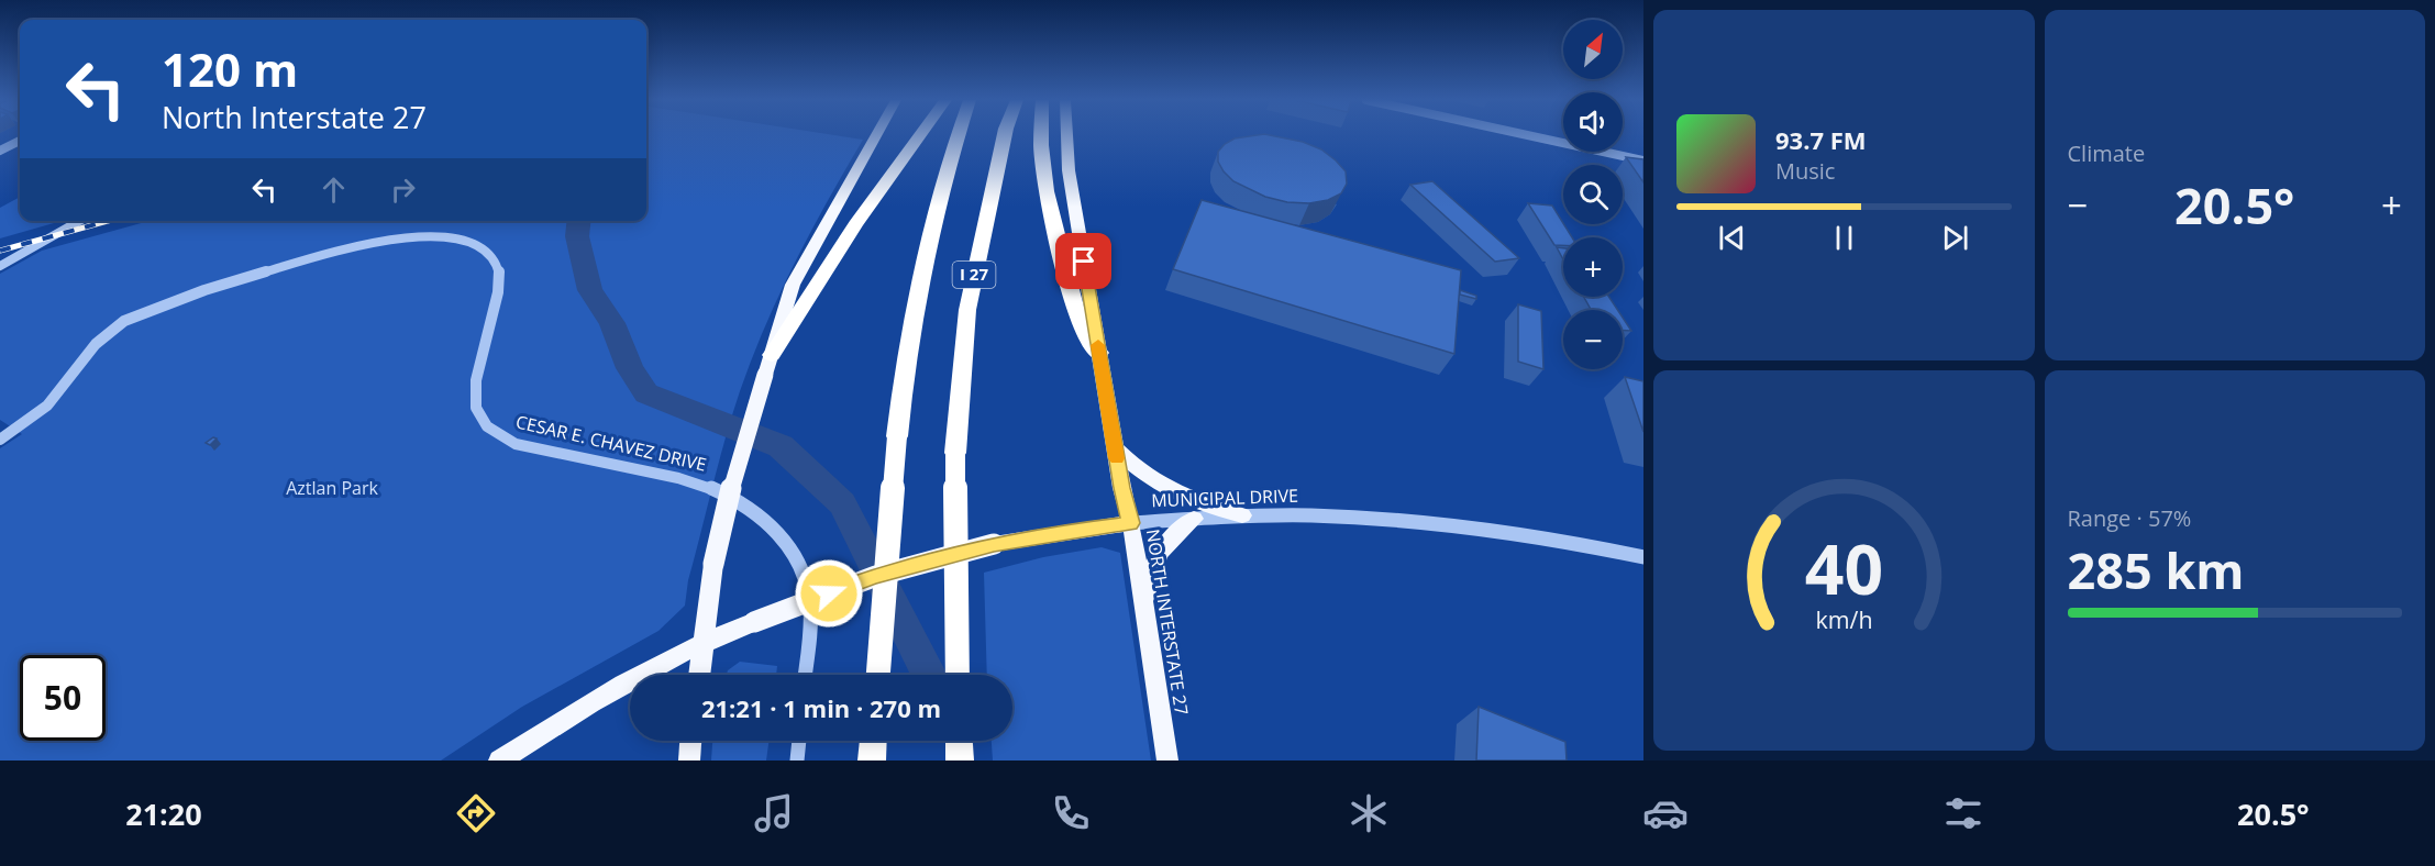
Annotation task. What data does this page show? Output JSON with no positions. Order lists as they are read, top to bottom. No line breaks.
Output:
{"streets":{"highway":["I 27"],"main road":["MUNICIPAL DRIVE","NORTH INTERSTATE 27"],"street":["CESAR E. CHAVEZ DRIVE"]},"crossings":[["MUNICIPAL DRIVE","NORTH INTERSTATE 27"]],"parks":["Aztlan Park"],"north":"top right","page":{"tile":["Climate",["Range · 57%","285 km"]],"map_buttons":["+","−"],"turn":["120 m","North Interstate 27"],"song":["93.7 FM","Music"],"heat":["−","20.5°","+"],"limit":"50","trip":"21:21 · 1 min · 270 m","tabs":["21:20","20.5°"],"gauge":["40","km/h"]}}
